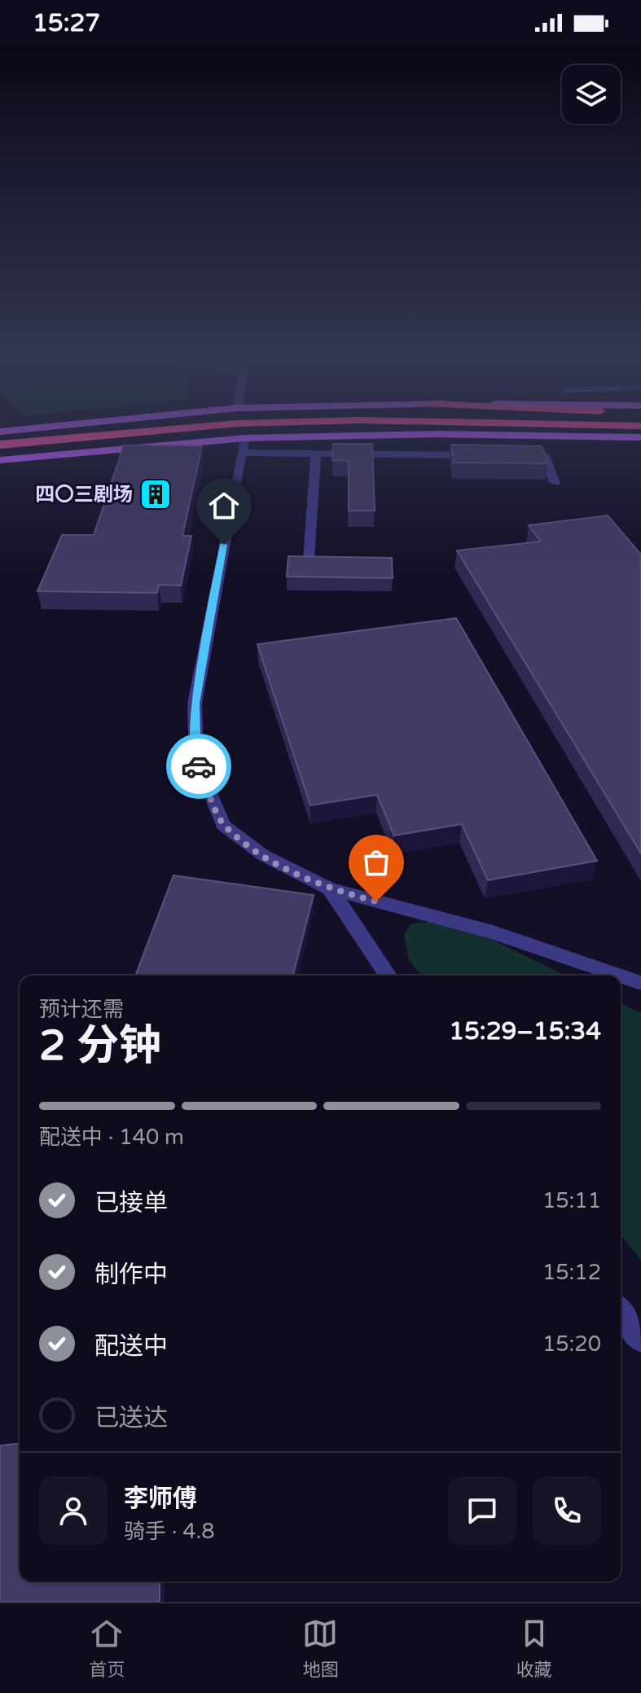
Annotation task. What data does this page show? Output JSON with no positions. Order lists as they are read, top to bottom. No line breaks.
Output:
{"places":{"building":["四〇三剧场"]},"page":{"status":"15:27","heading":["2 分钟","预计还需","15:29–15:34"],"panel":["李师傅","骑手 · 4.8"],"bar":"配送中 · 140 m","list":[["已接单","15:11"],["制作中","15:12"],["配送中","15:20"],"已送达"],"tabs":["首页","地图","收藏"]}}
